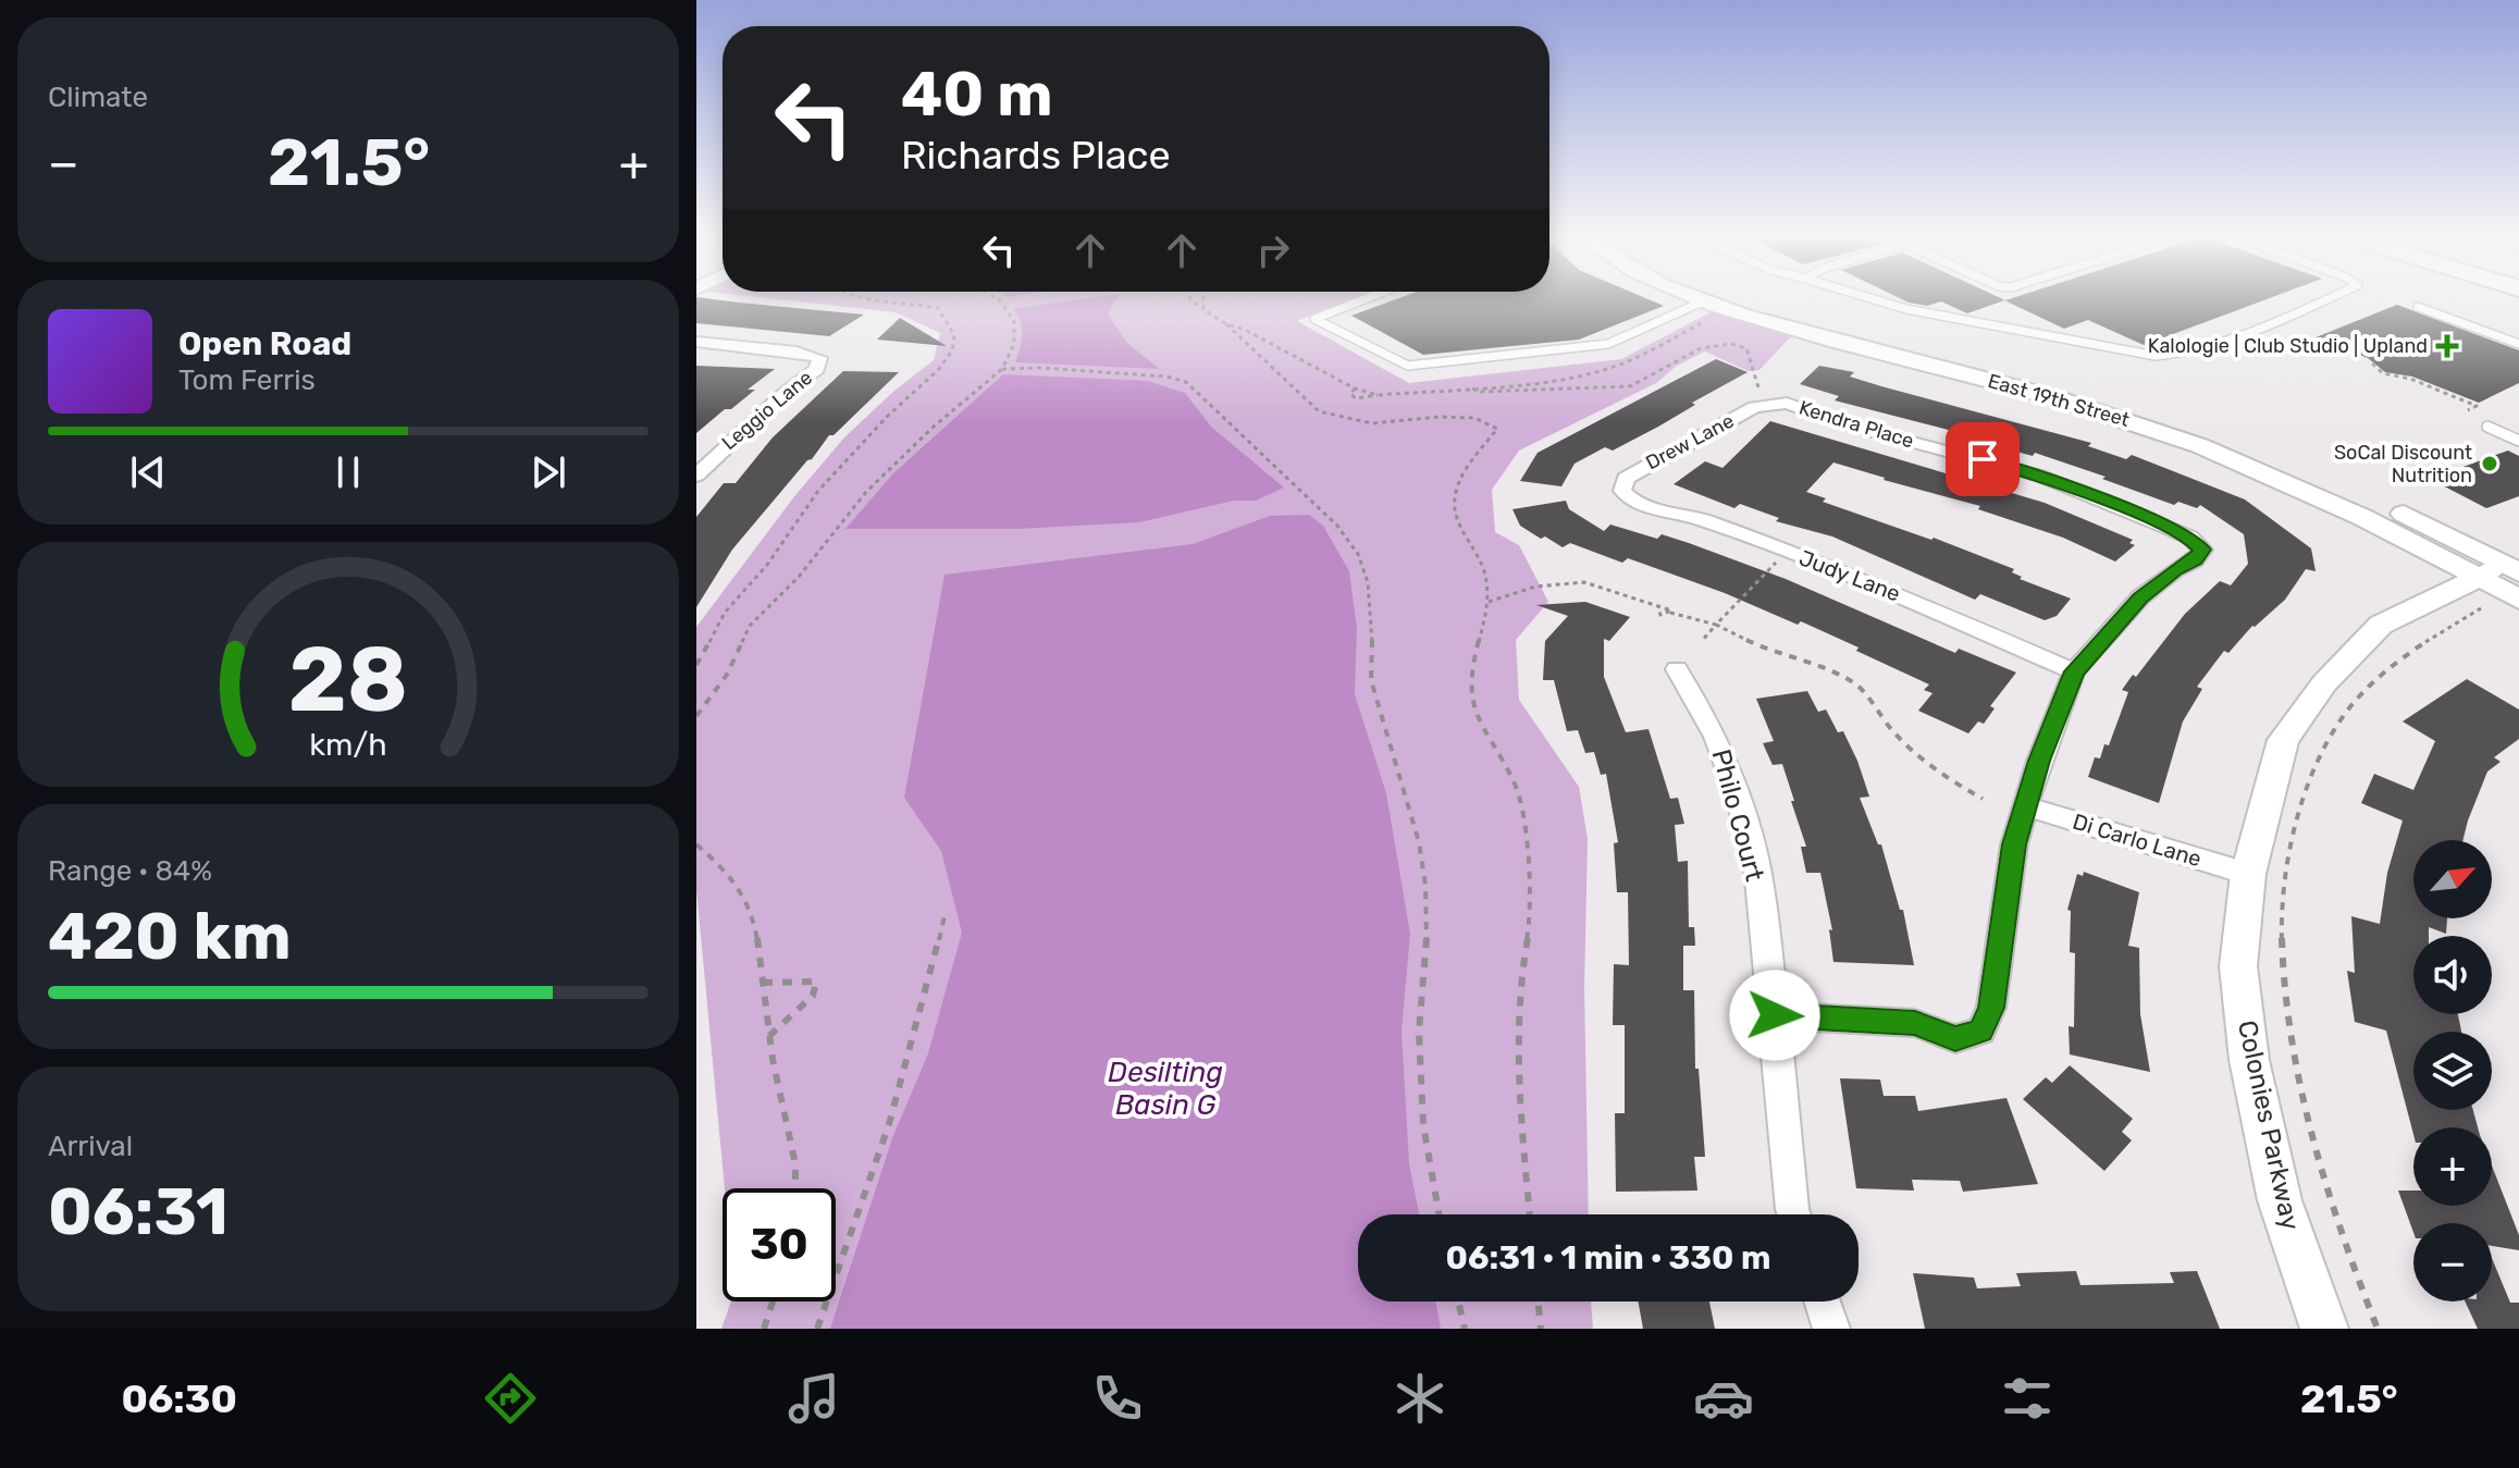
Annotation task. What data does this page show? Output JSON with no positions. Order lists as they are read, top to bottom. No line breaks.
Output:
{"streets":{"main road":["East 19th Street"],"street":["Leggio Lane","Kendra Place","Drew Lane","Judy Lane","Philo Court","Di Carlo Lane","Colonies Parkway"]},"crossings":[["East 19th Street","Colonies Parkway"],["Kendra Place","Drew Lane"],["Kendra Place","Judy Lane"],["Drew Lane","Judy Lane"],["Di Carlo Lane","Colonies Parkway"]],"water":["Desilting Basin G"],"places":{"health":["Kalologie | Club Studio | Upland"],"other":["SoCal Discount Nutrition"]},"north":"top right","page":{"tile":["Climate",["Range · 84%","420 km"],["Arrival","06:31"]],"turn":["40 m","Richards Place"],"heat":["−","21.5°","+"],"song":["Open Road","Tom Ferris"],"map_buttons":["+","−"],"limit":"30","trip":"06:31 · 1 min · 330 m","tabs":["06:30","21.5°"],"gauge":["28","km/h"]}}
